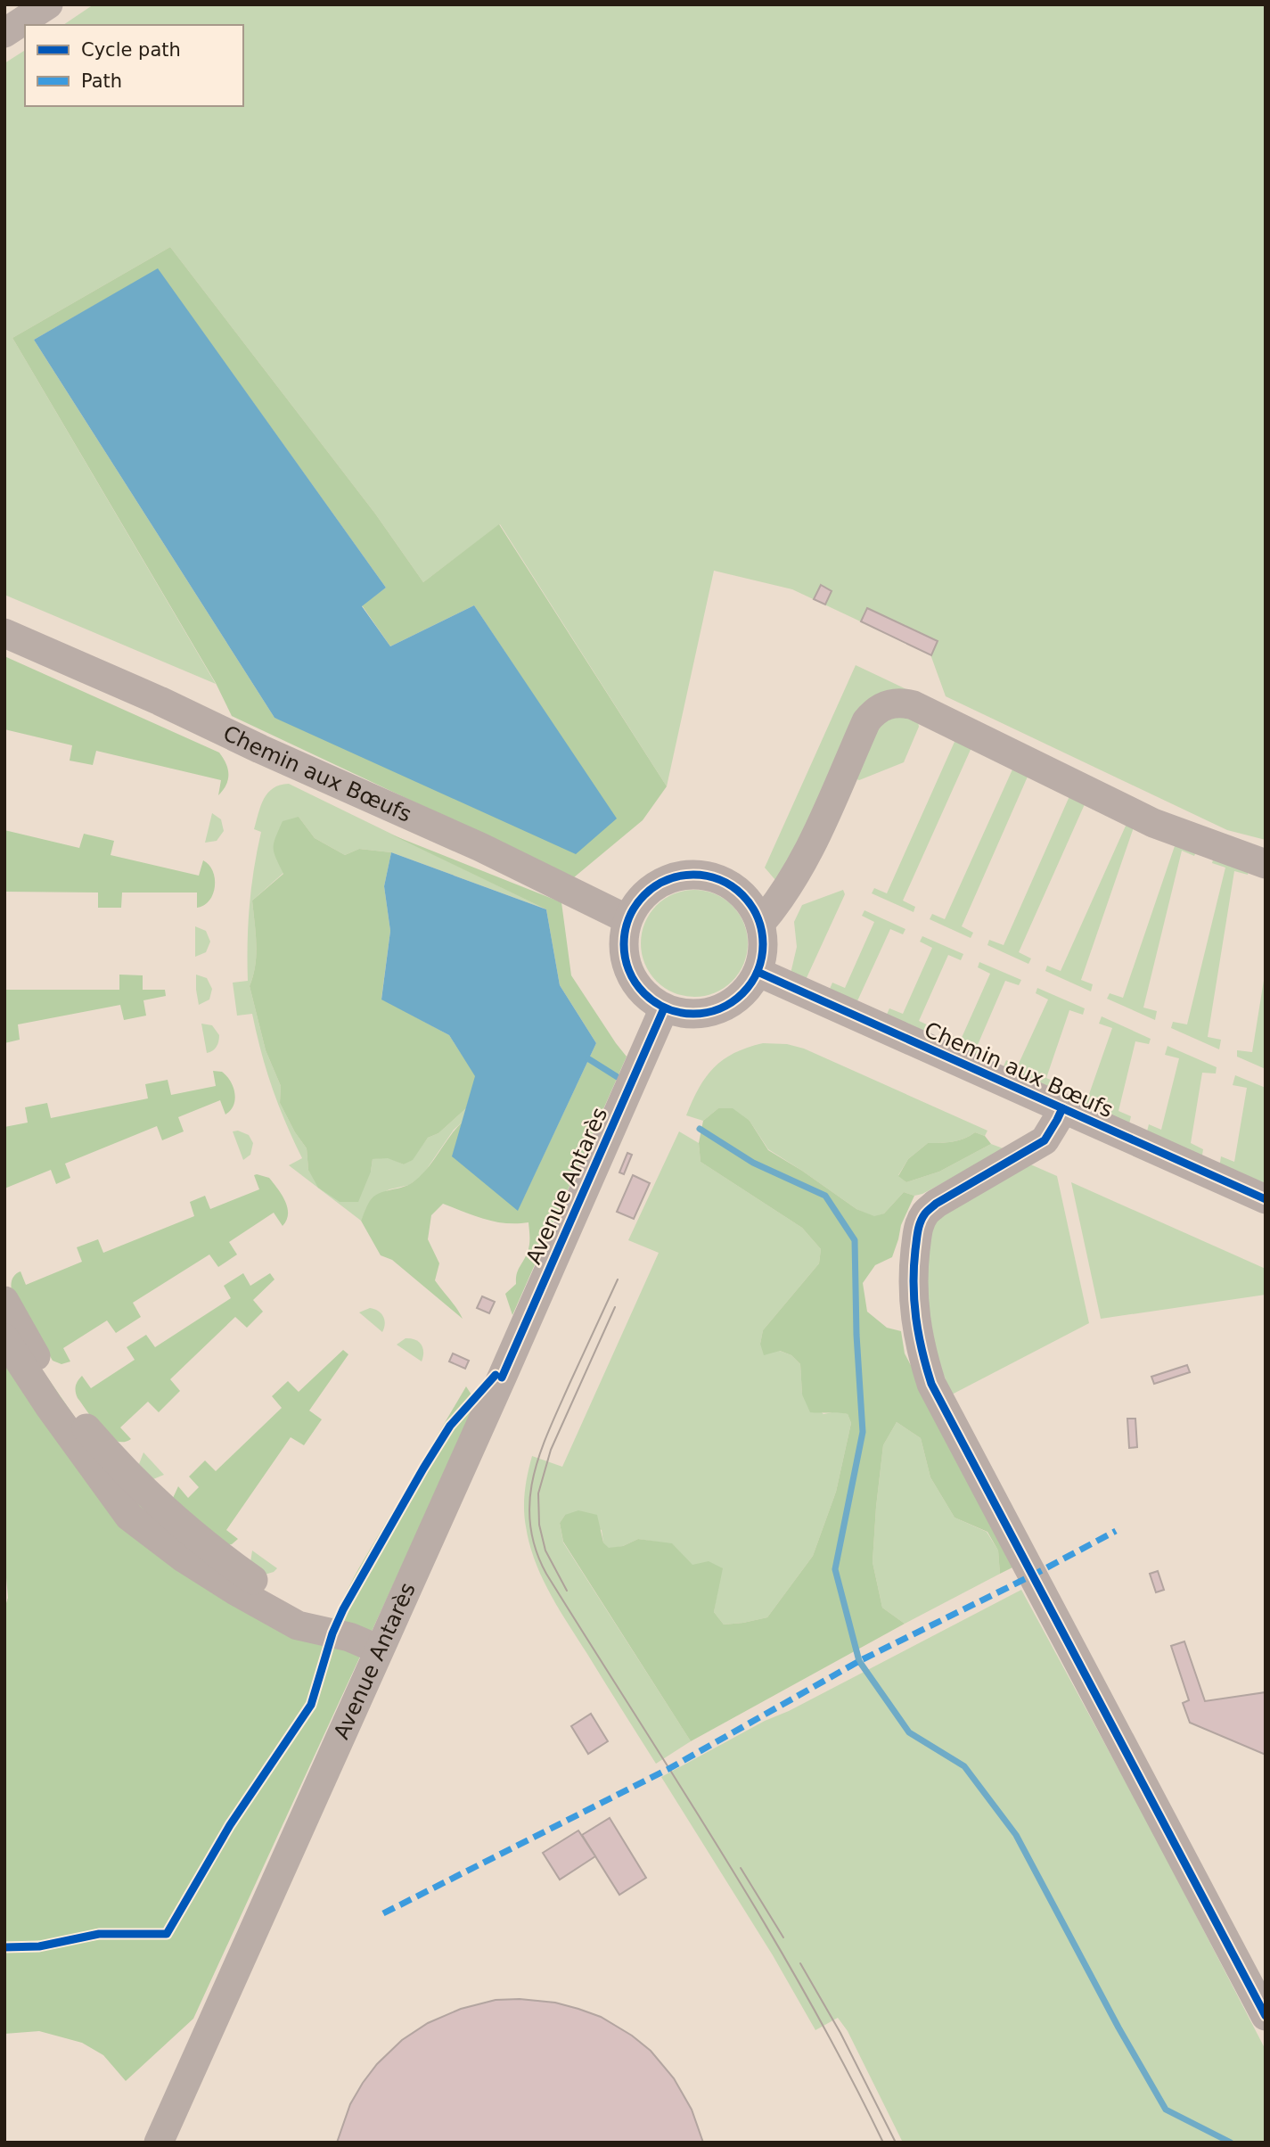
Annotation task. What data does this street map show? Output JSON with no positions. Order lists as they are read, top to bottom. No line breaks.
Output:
{"streets":{"street":["Chemin aux Bœufs","Avenue Antarès"]},"crossings":[["Chemin aux Bœufs","Avenue Antarès"]],"legend":["Cycle path","Path"]}
